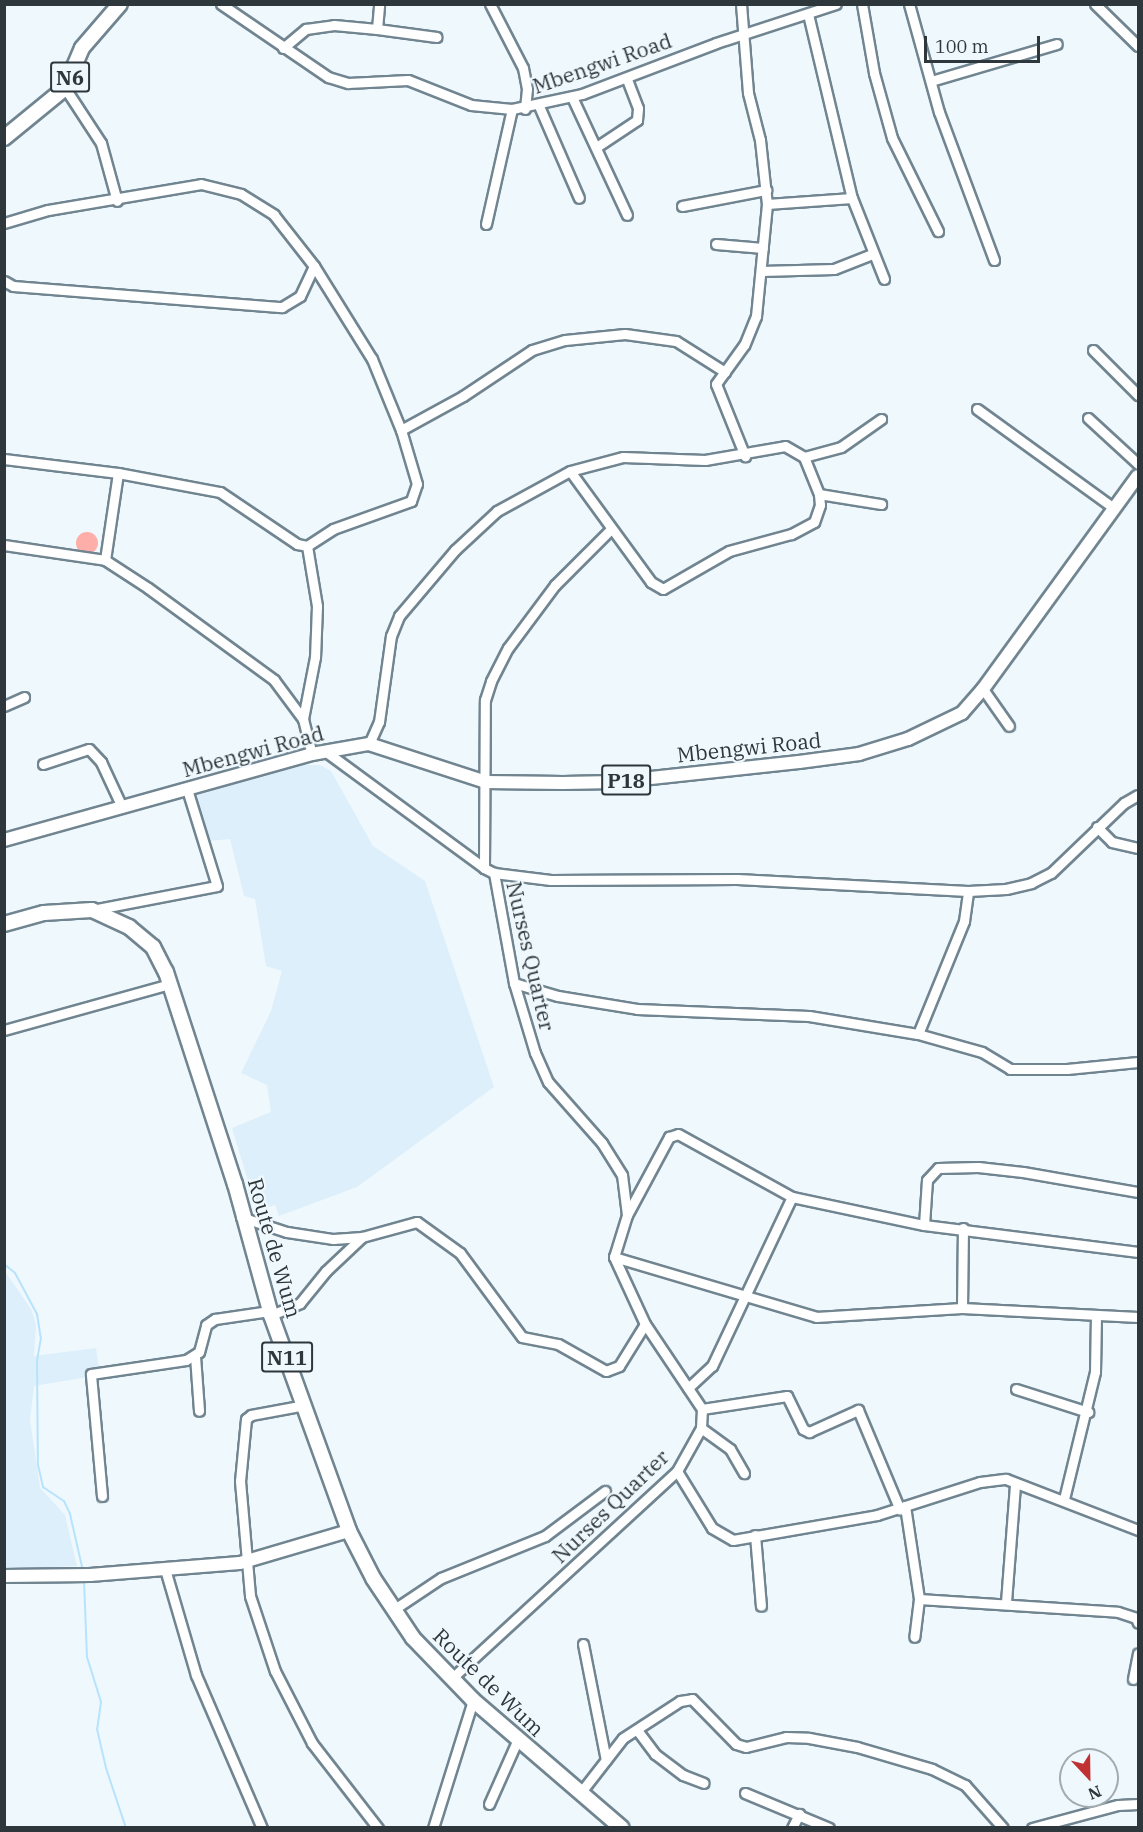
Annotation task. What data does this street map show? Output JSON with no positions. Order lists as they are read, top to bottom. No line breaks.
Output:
{"streets":{"highway":["N6","Route de Wum","N11"],"main road":["Mbengwi Road","P18"],"street":["Nurses Quarter"]},"crossings":[["Mbengwi Road","Nurses Quarter"],["Nurses Quarter","Route de Wum"]],"scale_bar":"100 m","north":"bottom"}
